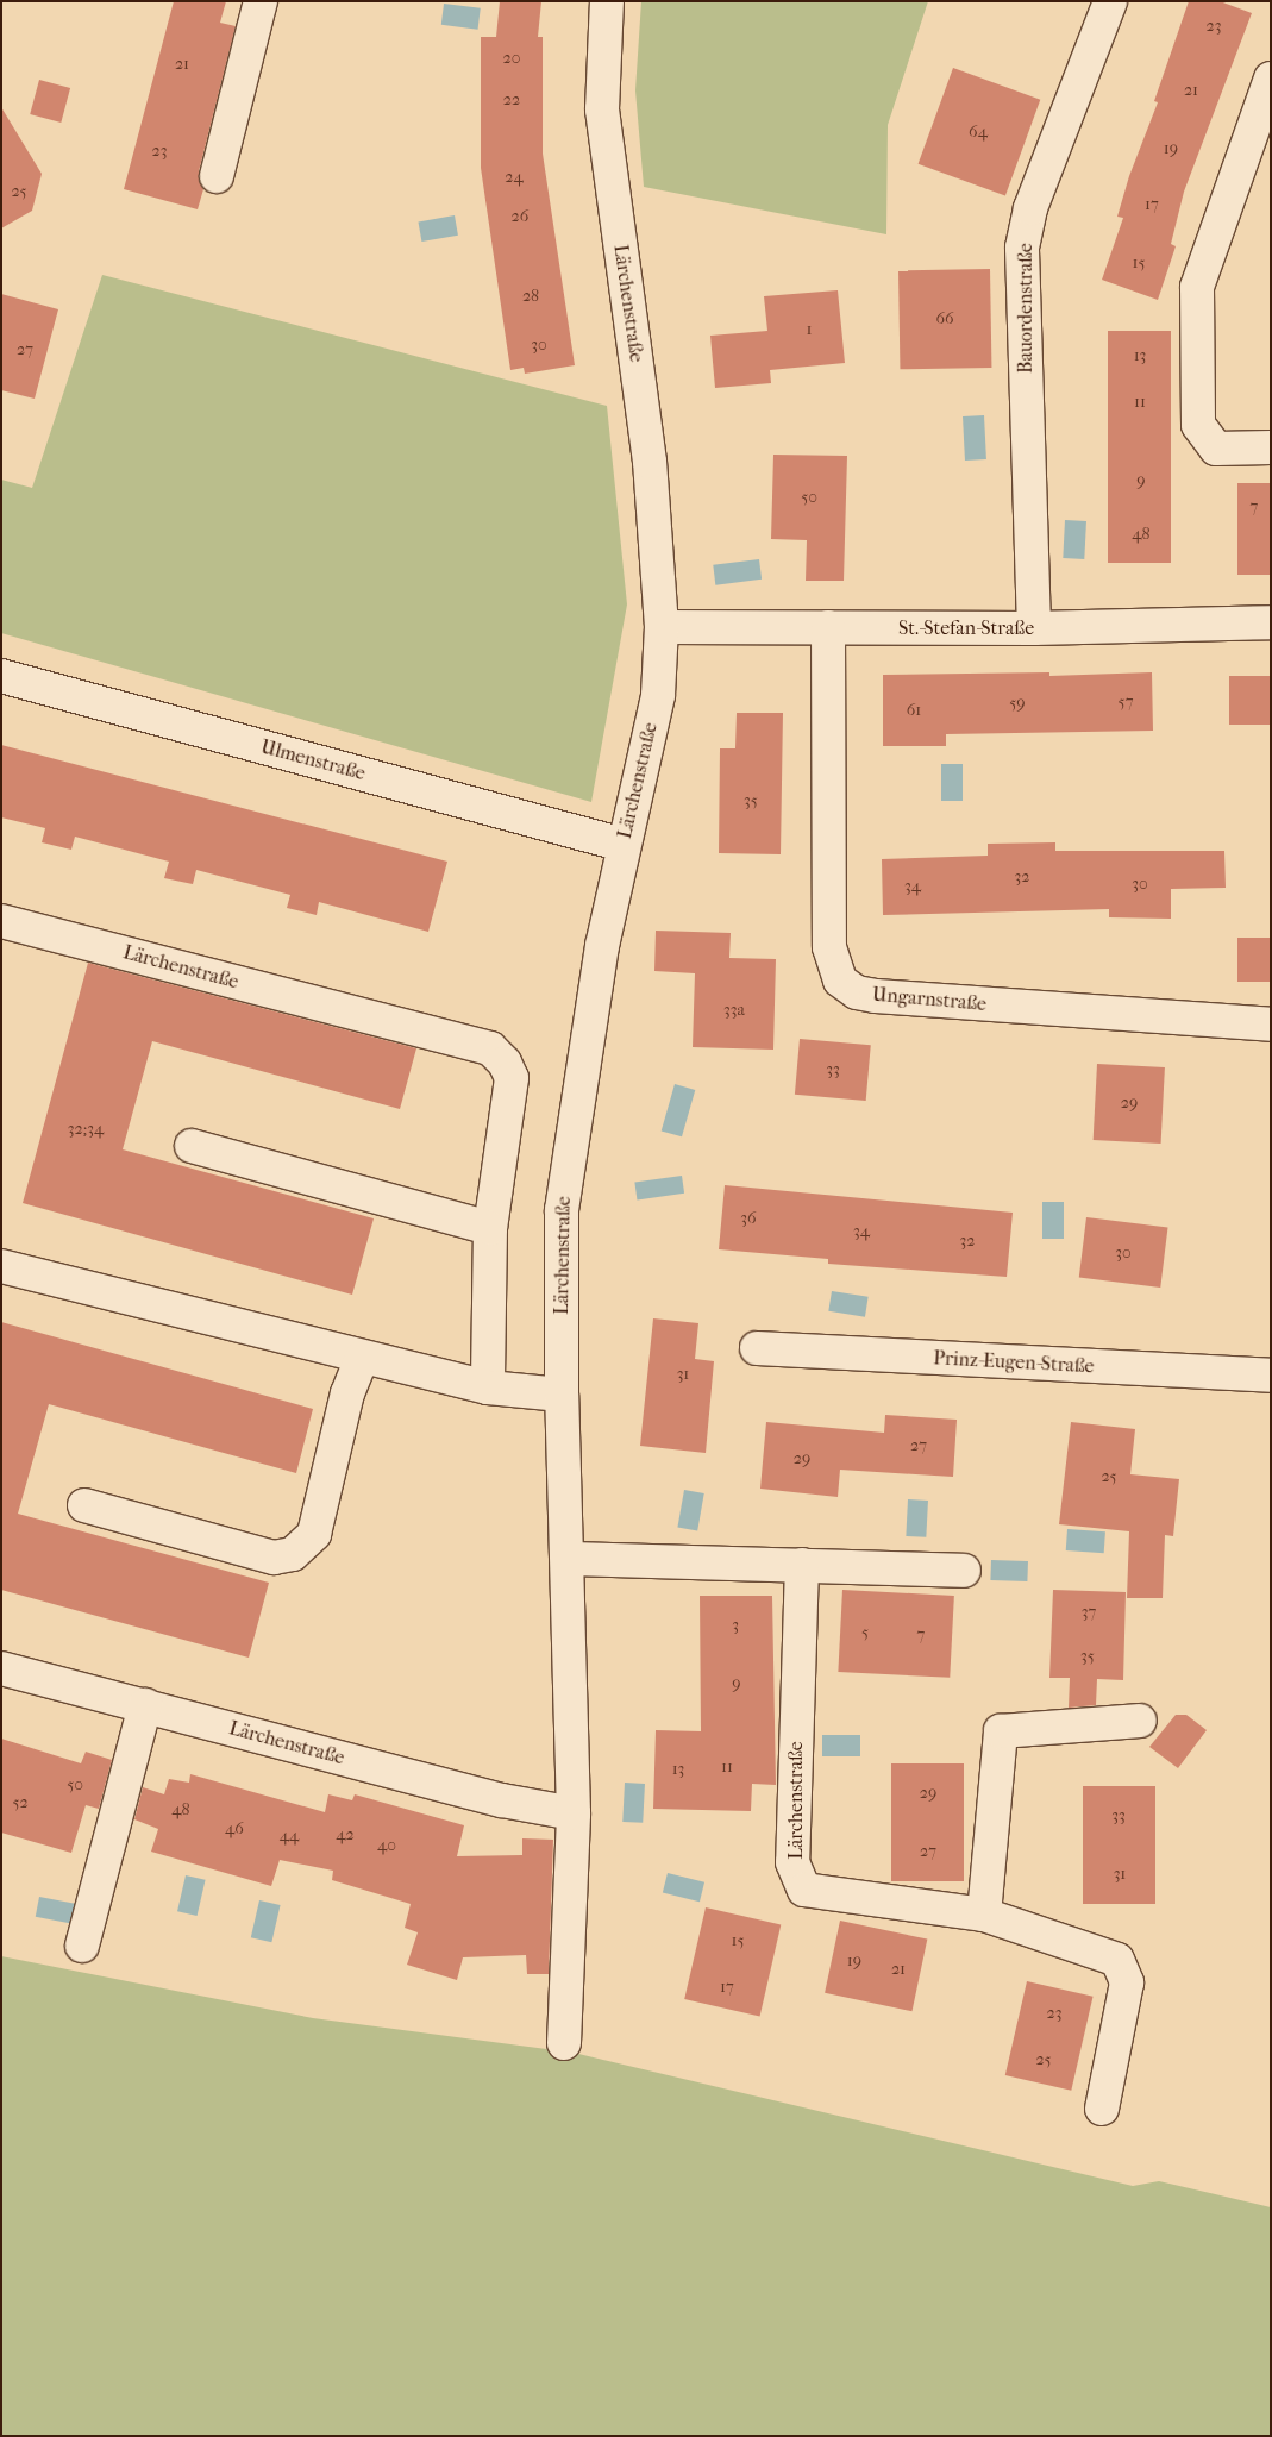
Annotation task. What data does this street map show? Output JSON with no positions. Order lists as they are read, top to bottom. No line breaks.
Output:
{"streets":{"street":["Lärchenstraße","Bauordenstraße","St.-Stefan-Straße","Ulmenstraße","Ungarnstraße","Prinz-Eugen-Straße"]},"crossings":[["Lärchenstraße","St.-Stefan-Straße"],["Lärchenstraße","Ulmenstraße"],["Bauordenstraße","St.-Stefan-Straße"],["St.-Stefan-Straße","Ungarnstraße"]],"house_numbers":["23","20","21","21","22","64","19","23","24","25","17","26","15","28","66","1","30","27","13","11","9","50","7","48","57","59","61","35","32","30","34","33a","33","29","32;34","36","34","32","30","31","27","29","25","37","3","5","7","35","9","11","13","50","29","52","48","33","46","42","44","40","27","31","15","19","21","17","23","25"]}
